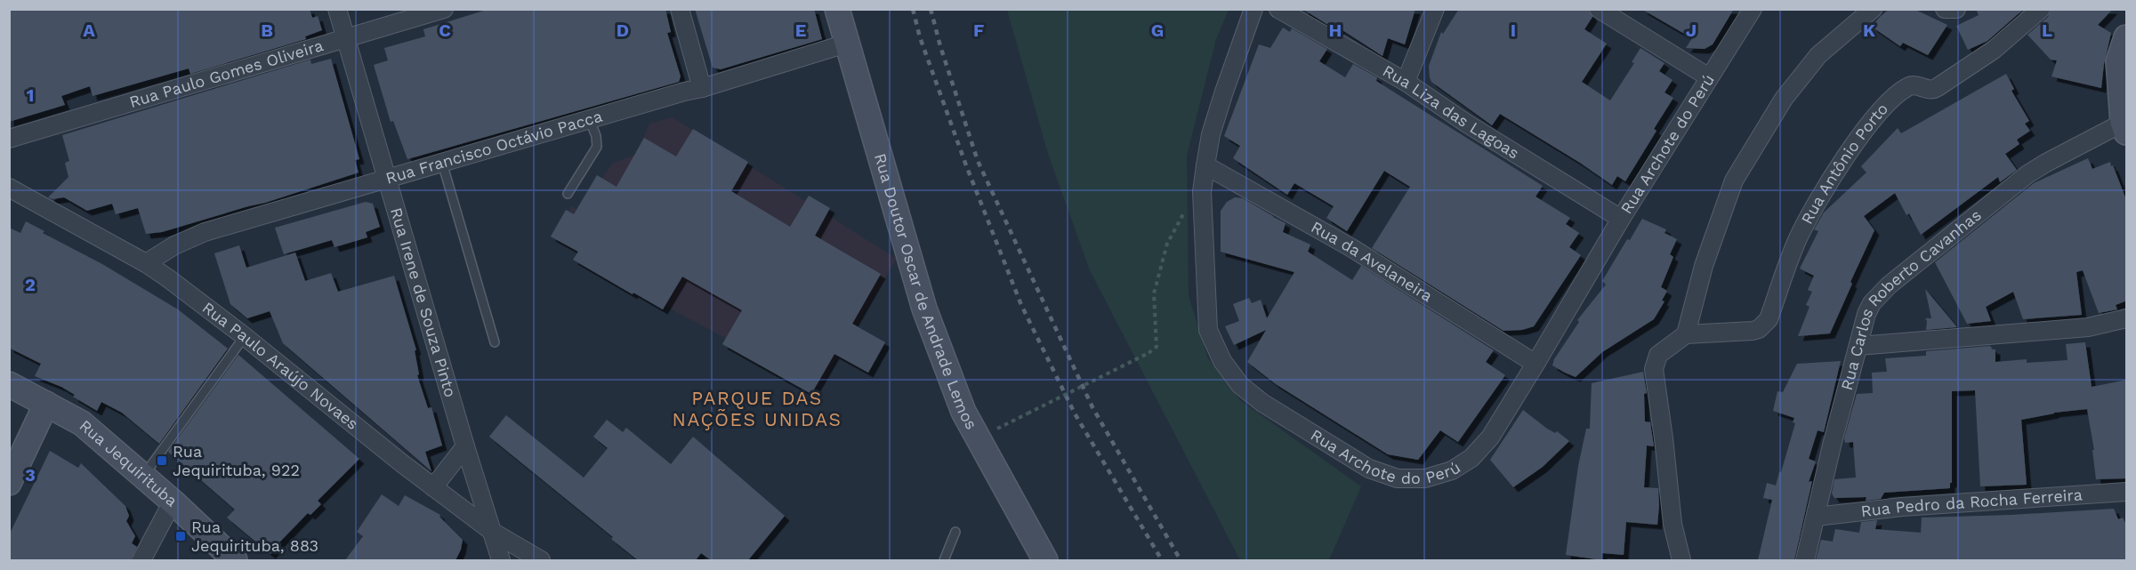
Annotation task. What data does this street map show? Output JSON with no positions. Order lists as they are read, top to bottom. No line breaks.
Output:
{"streets":{"street":["Rua Paulo Gomes Oliveira","Rua Liza das Lagoas","Rua Archote do Perú","Rua Francisco Octávio Pacca","Rua Antônio Porto","Rua da Avelaneira","Rua Doutor Oscar de Andrade Lemos","Rua Irene de Souza Pinto","Rua Carlos Roberto Cavanhas","Rua Paulo Araújo Novaes","Rua Jequirituba","Rua Pedro da Rocha Ferreira"]},"crossings":[["Rua Paulo Gomes Oliveira","Rua Irene de Souza Pinto"],["Rua Liza das Lagoas","Rua Archote do Perú"],["Rua Archote do Perú","Rua da Avelaneira"],["Rua Francisco Octávio Pacca","Rua Doutor Oscar de Andrade Lemos"],["Rua Francisco Octávio Pacca","Rua Irene de Souza Pinto"],["Rua Francisco Octávio Pacca","Rua Paulo Araújo Novaes"],["Rua Irene de Souza Pinto","Rua Paulo Araújo Novaes"],["Rua Carlos Roberto Cavanhas","Rua Pedro da Rocha Ferreira"]],"districts":["PARQUE DAS NAÇÕES UNIDAS"],"places":{"transit":["Rua Jequirituba, 922","Rua Jequirituba, 883"]},"grid":{"columns":["A","B","C","D","E","F","G","H","I","J","K","L"],"rows":["1","2","3"]}}
